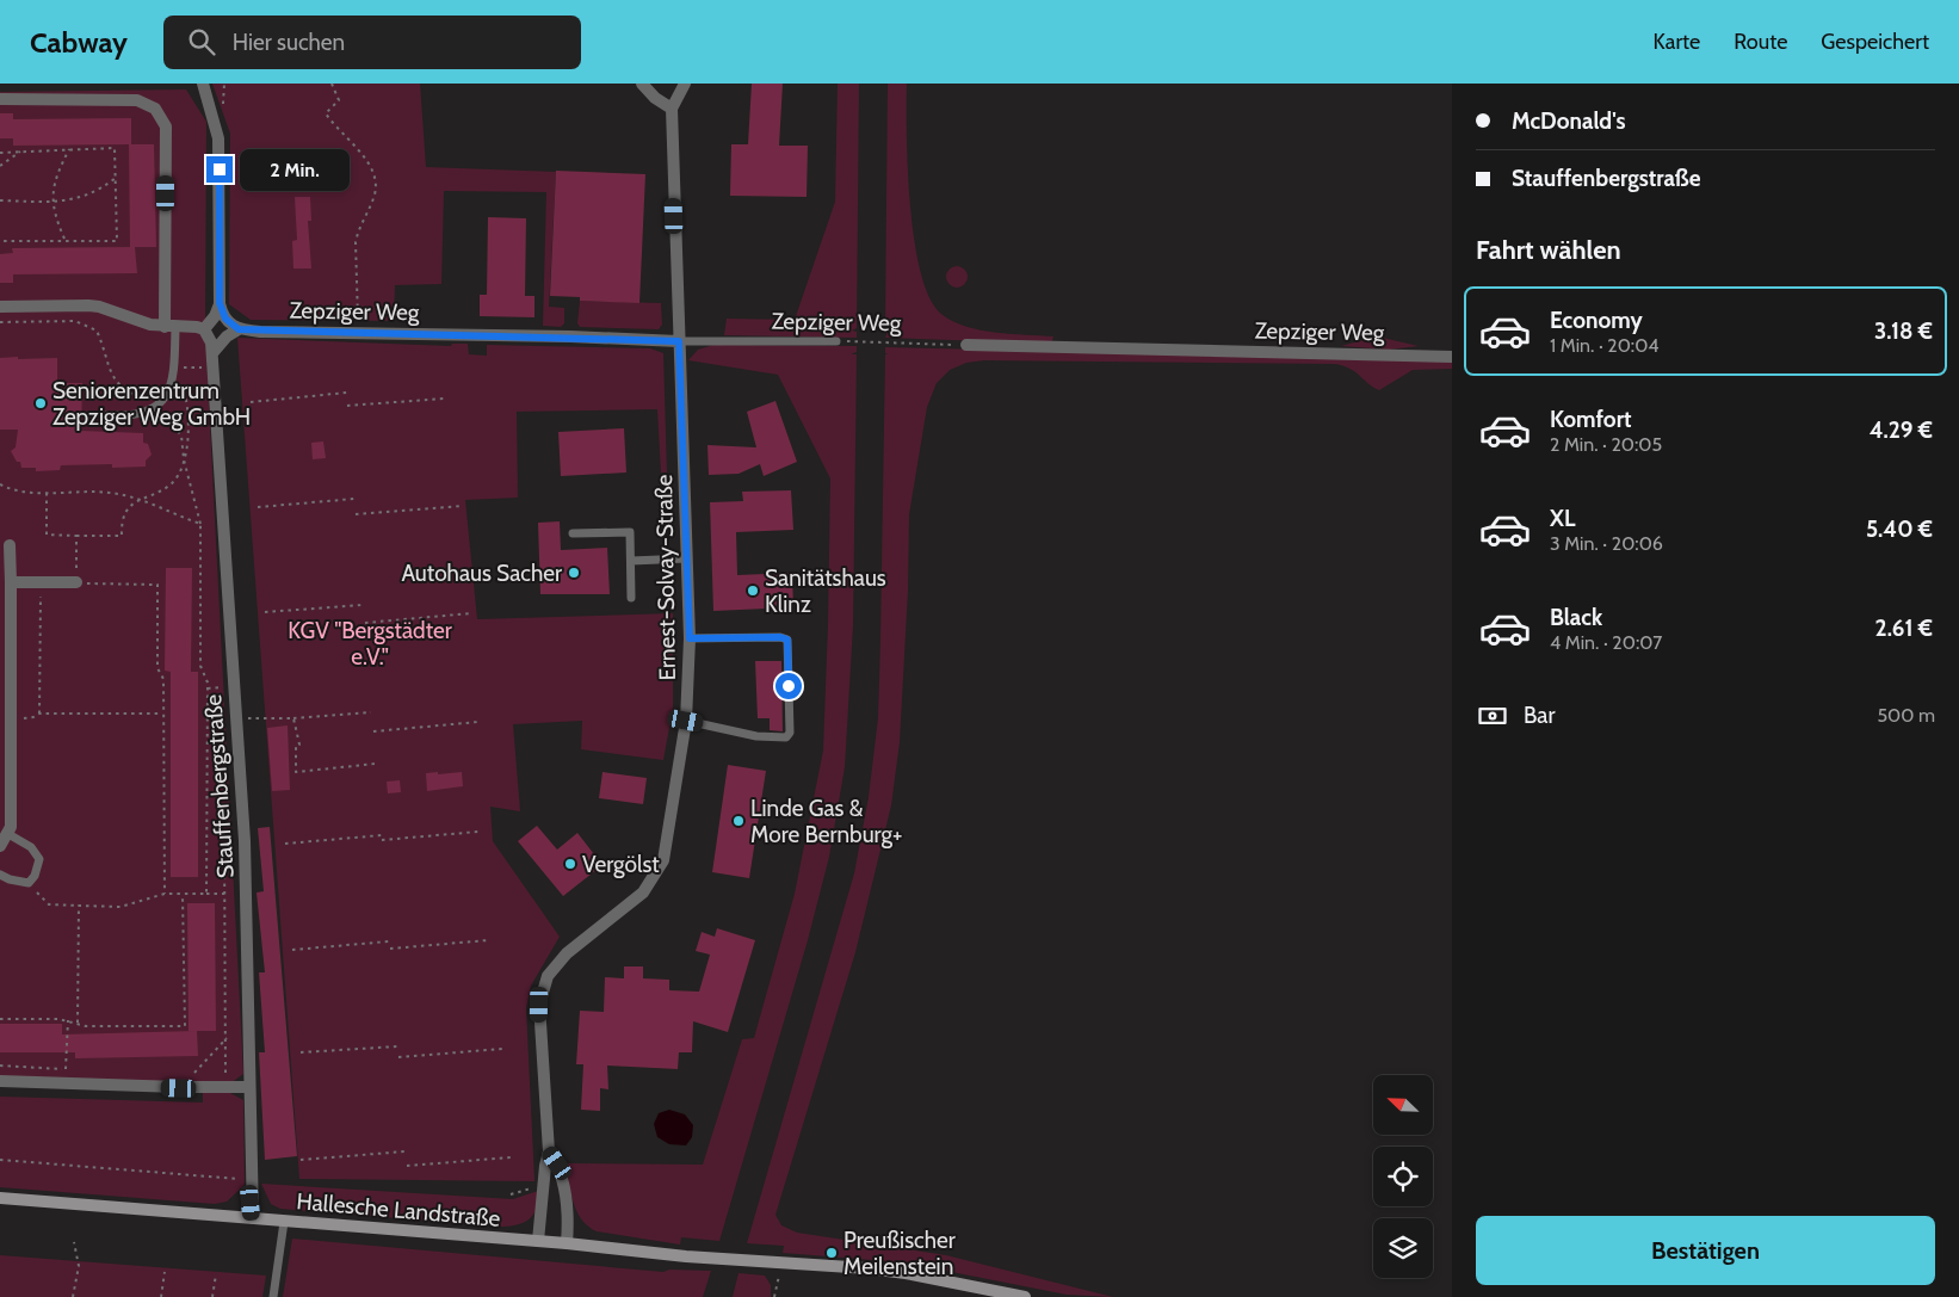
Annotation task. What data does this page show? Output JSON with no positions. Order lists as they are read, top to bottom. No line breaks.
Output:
{"streets":{"main road":["Hallesche Landstraße"],"street":["Zepziger Weg","Ernest-Solvay-Straße","Stauffenbergstraße"]},"crossings":[["Zepziger Weg","Ernest-Solvay-Straße"],["Ernest-Solvay-Straße","Hallesche Landstraße"],["Stauffenbergstraße","Hallesche Landstraße"]],"parks":["KGV \"Bergstädter e.V.\""],"places":["Seniorenzentrum Zepziger Weg GmbH","Autohaus Sacher","Sanitätshaus Klinz","Linde Gas & More Bernburg+","Vergölst","Preußischer Meilenstein"],"north":"top left","page":{"header":"Cabway","search":"Hier suchen","nav":["Karte","Route","Gespeichert"],"banner":["McDonald's","Stauffenbergstraße"],"bubble":"2 Min.","heading":"Fahrt wählen","list":[{"name":"Economy","note":"1 Min. · 20:04","value":"3.18 €"},{"name":"Komfort","note":"2 Min. · 20:05","value":"4.29 €"},{"name":"XL","note":"3 Min. · 20:06","value":"5.40 €"},{"name":"Black","note":"4 Min. · 20:07","value":"2.61 €"}],"pay":["Bar","500 m"],"buttons":"Bestätigen"}}
